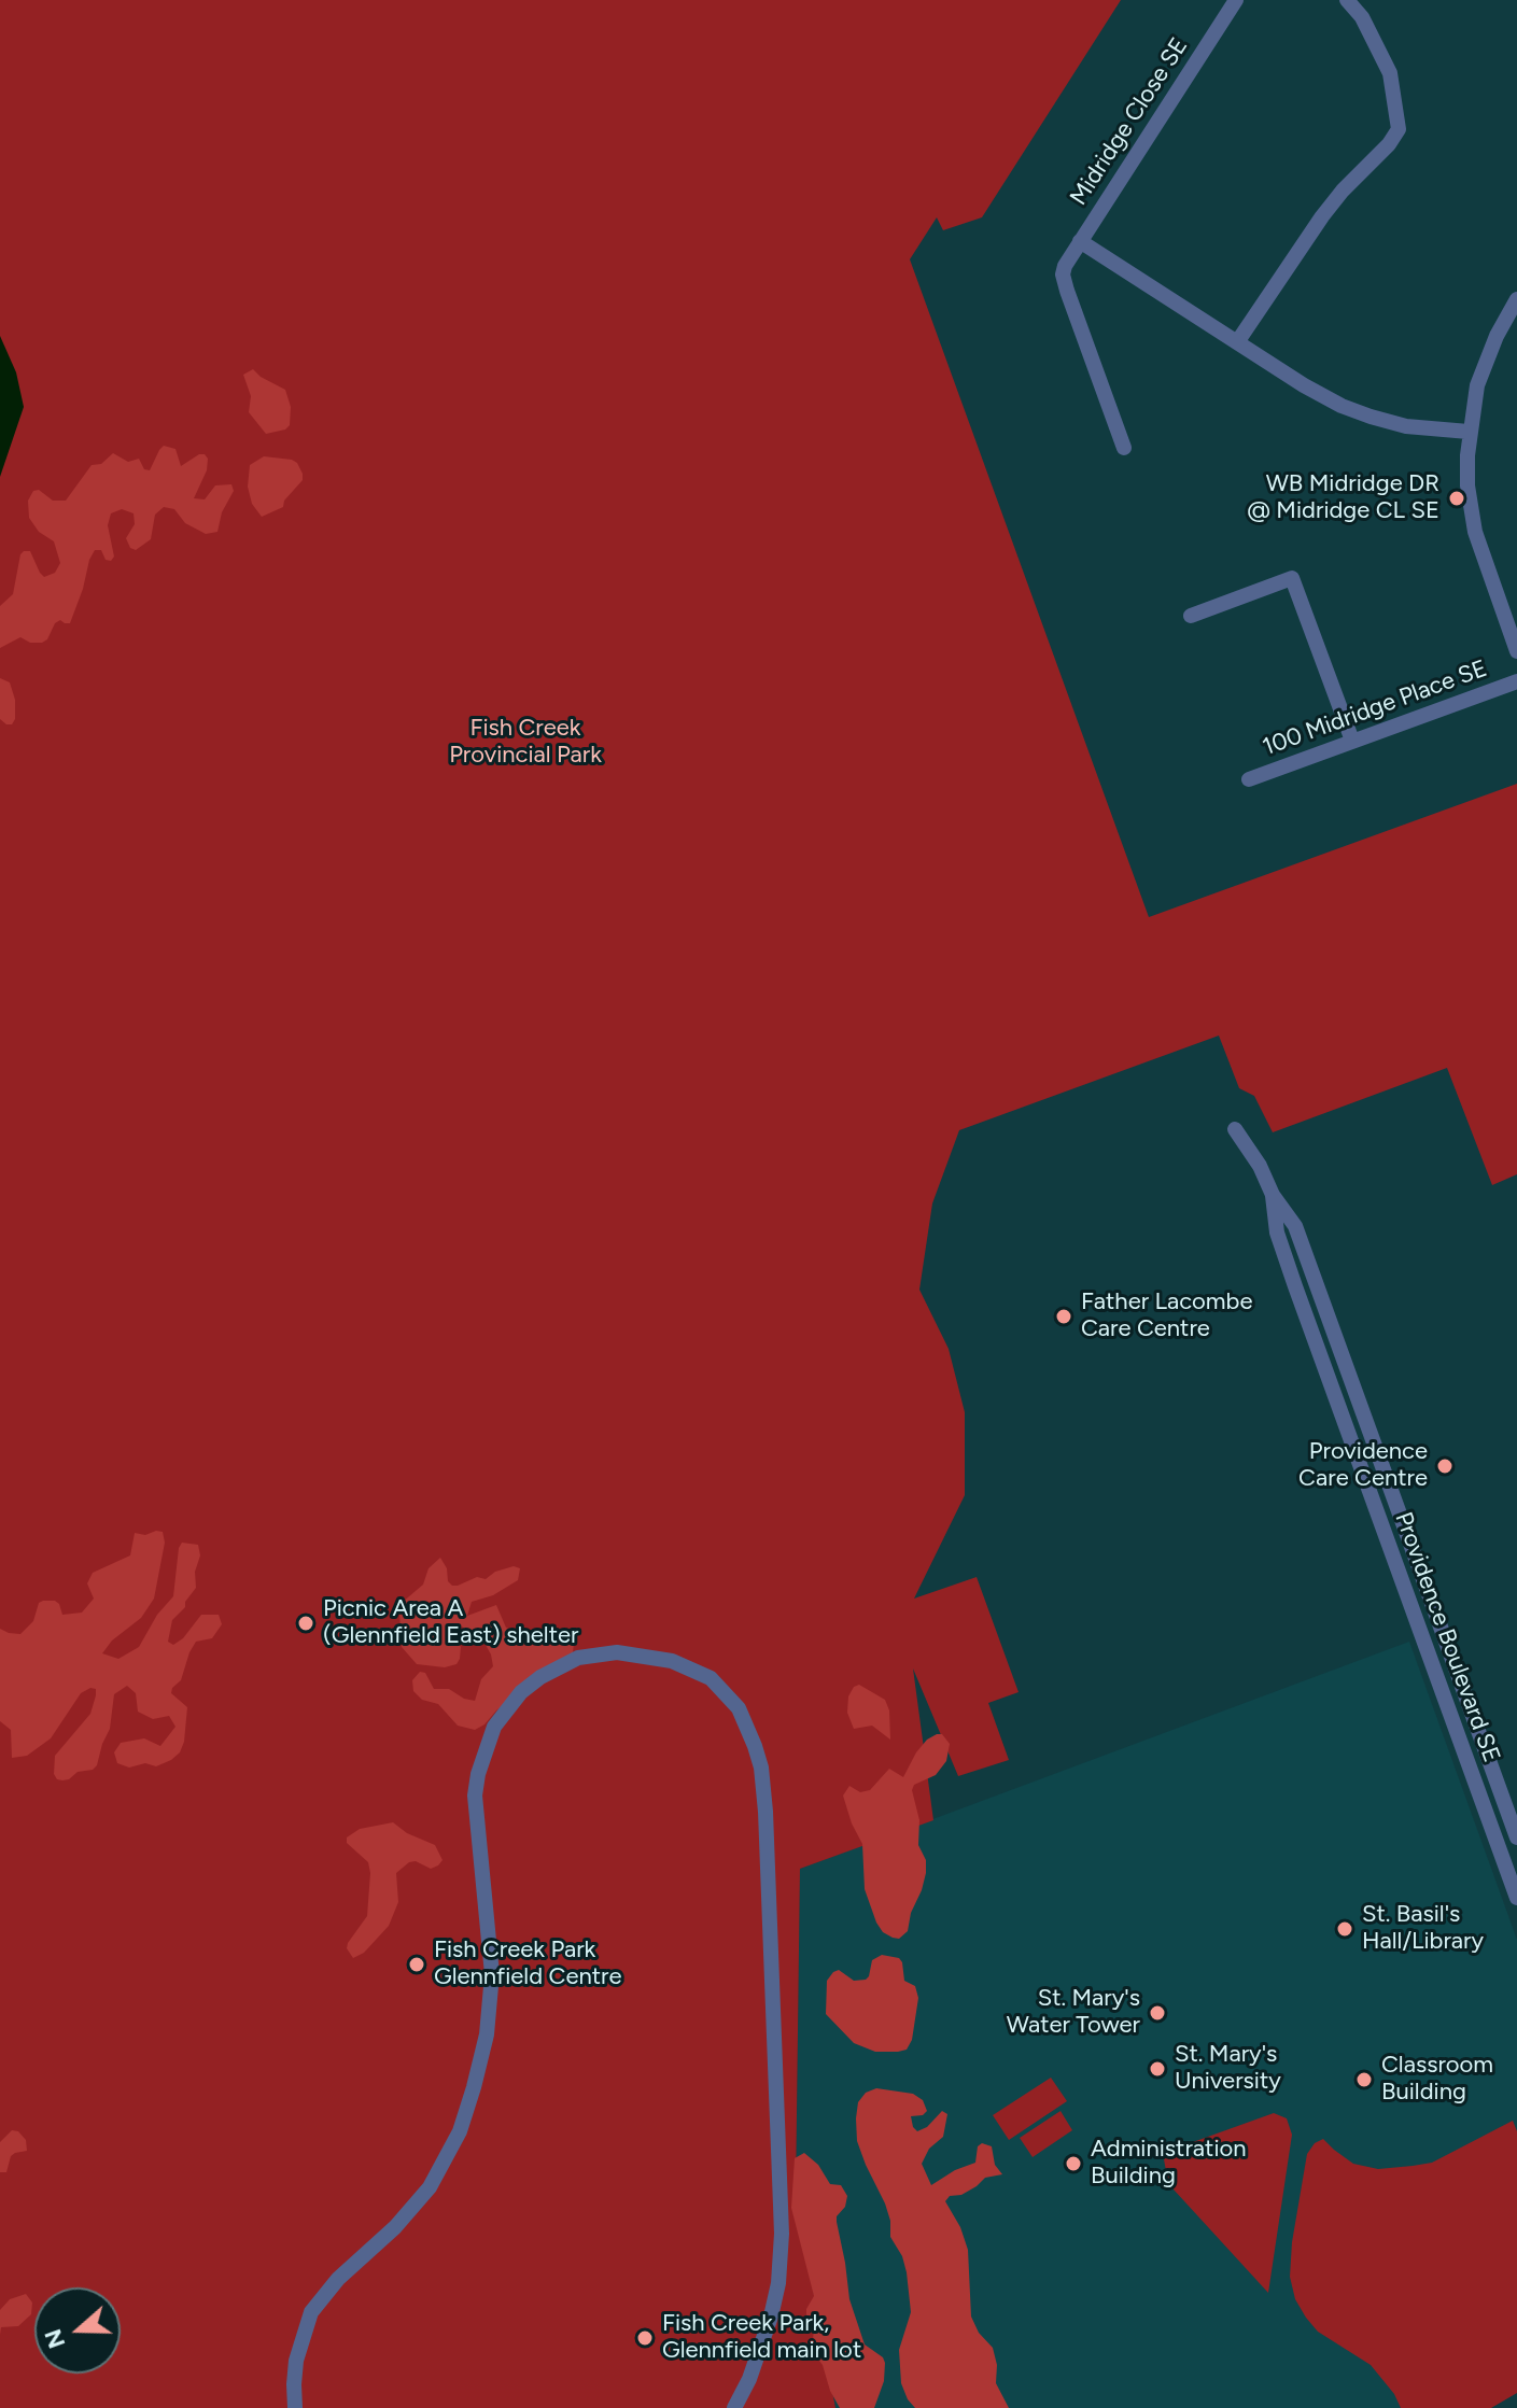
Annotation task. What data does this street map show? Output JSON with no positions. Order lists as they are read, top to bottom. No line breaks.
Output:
{"streets":{"street":["Midridge Close SE","100 Midridge Place SE","Providence Boulevard SE"]},"parks":["Fish Creek Provincial Park"],"places":["WB Midridge DR @ Midridge CL SE","Father Lacombe Care Centre","Providence Care Centre","Picnic Area A (Glennfield East) shelter","St. Basil's Hall/Library","Fish Creek Park Glennfield Centre","St. Mary's Water Tower","St. Mary's University","Classroom Building","Administration Building","Fish Creek Park, Glennfield main lot"],"north":"left"}
